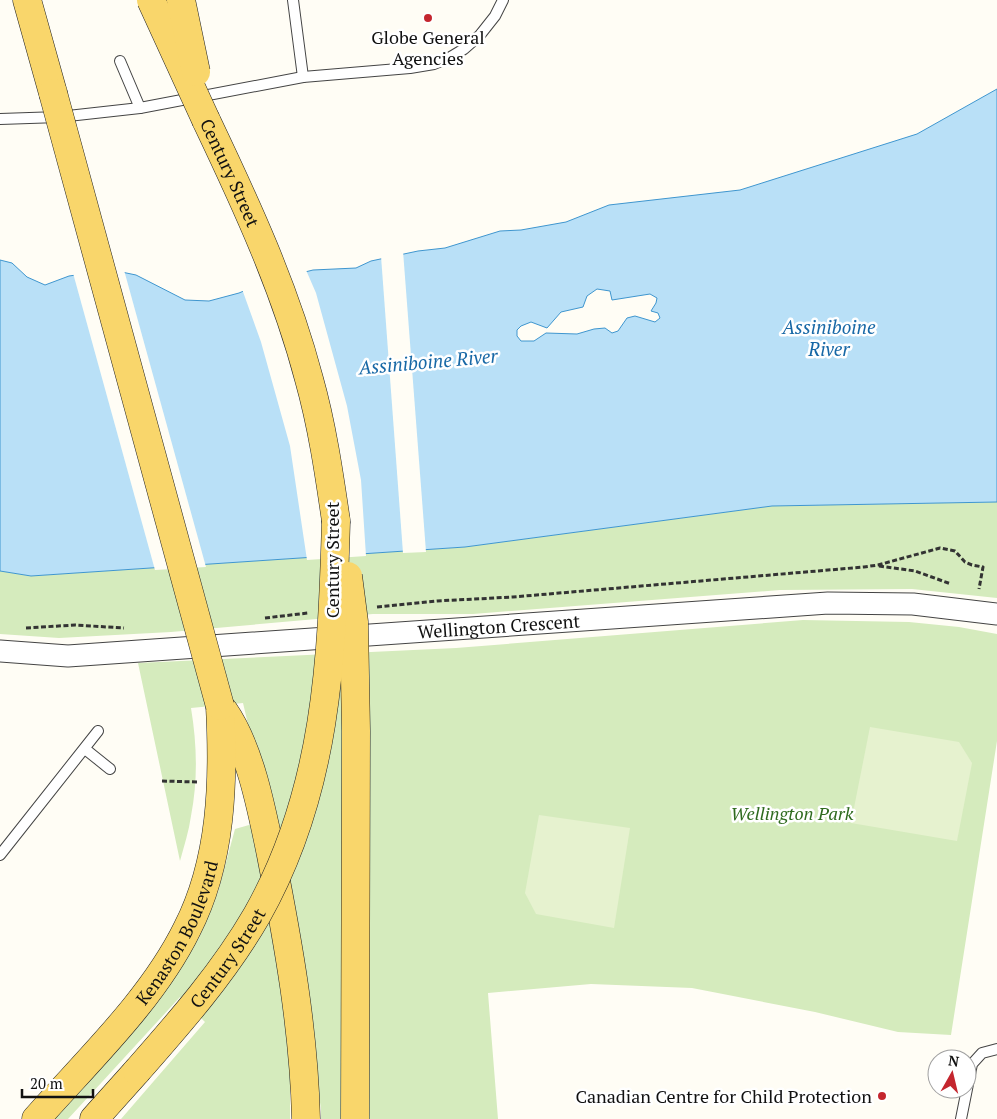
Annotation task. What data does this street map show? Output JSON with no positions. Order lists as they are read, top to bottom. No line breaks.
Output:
{"streets":{"main road":["Century Street","Kenaston Boulevard"],"street":["Wellington Crescent"]},"water":["Assiniboine River"],"parks":["Wellington Park"],"places":["Globe General Agencies","Canadian Centre for Child Protection"],"scale_bar":"20 m","north":"top"}
